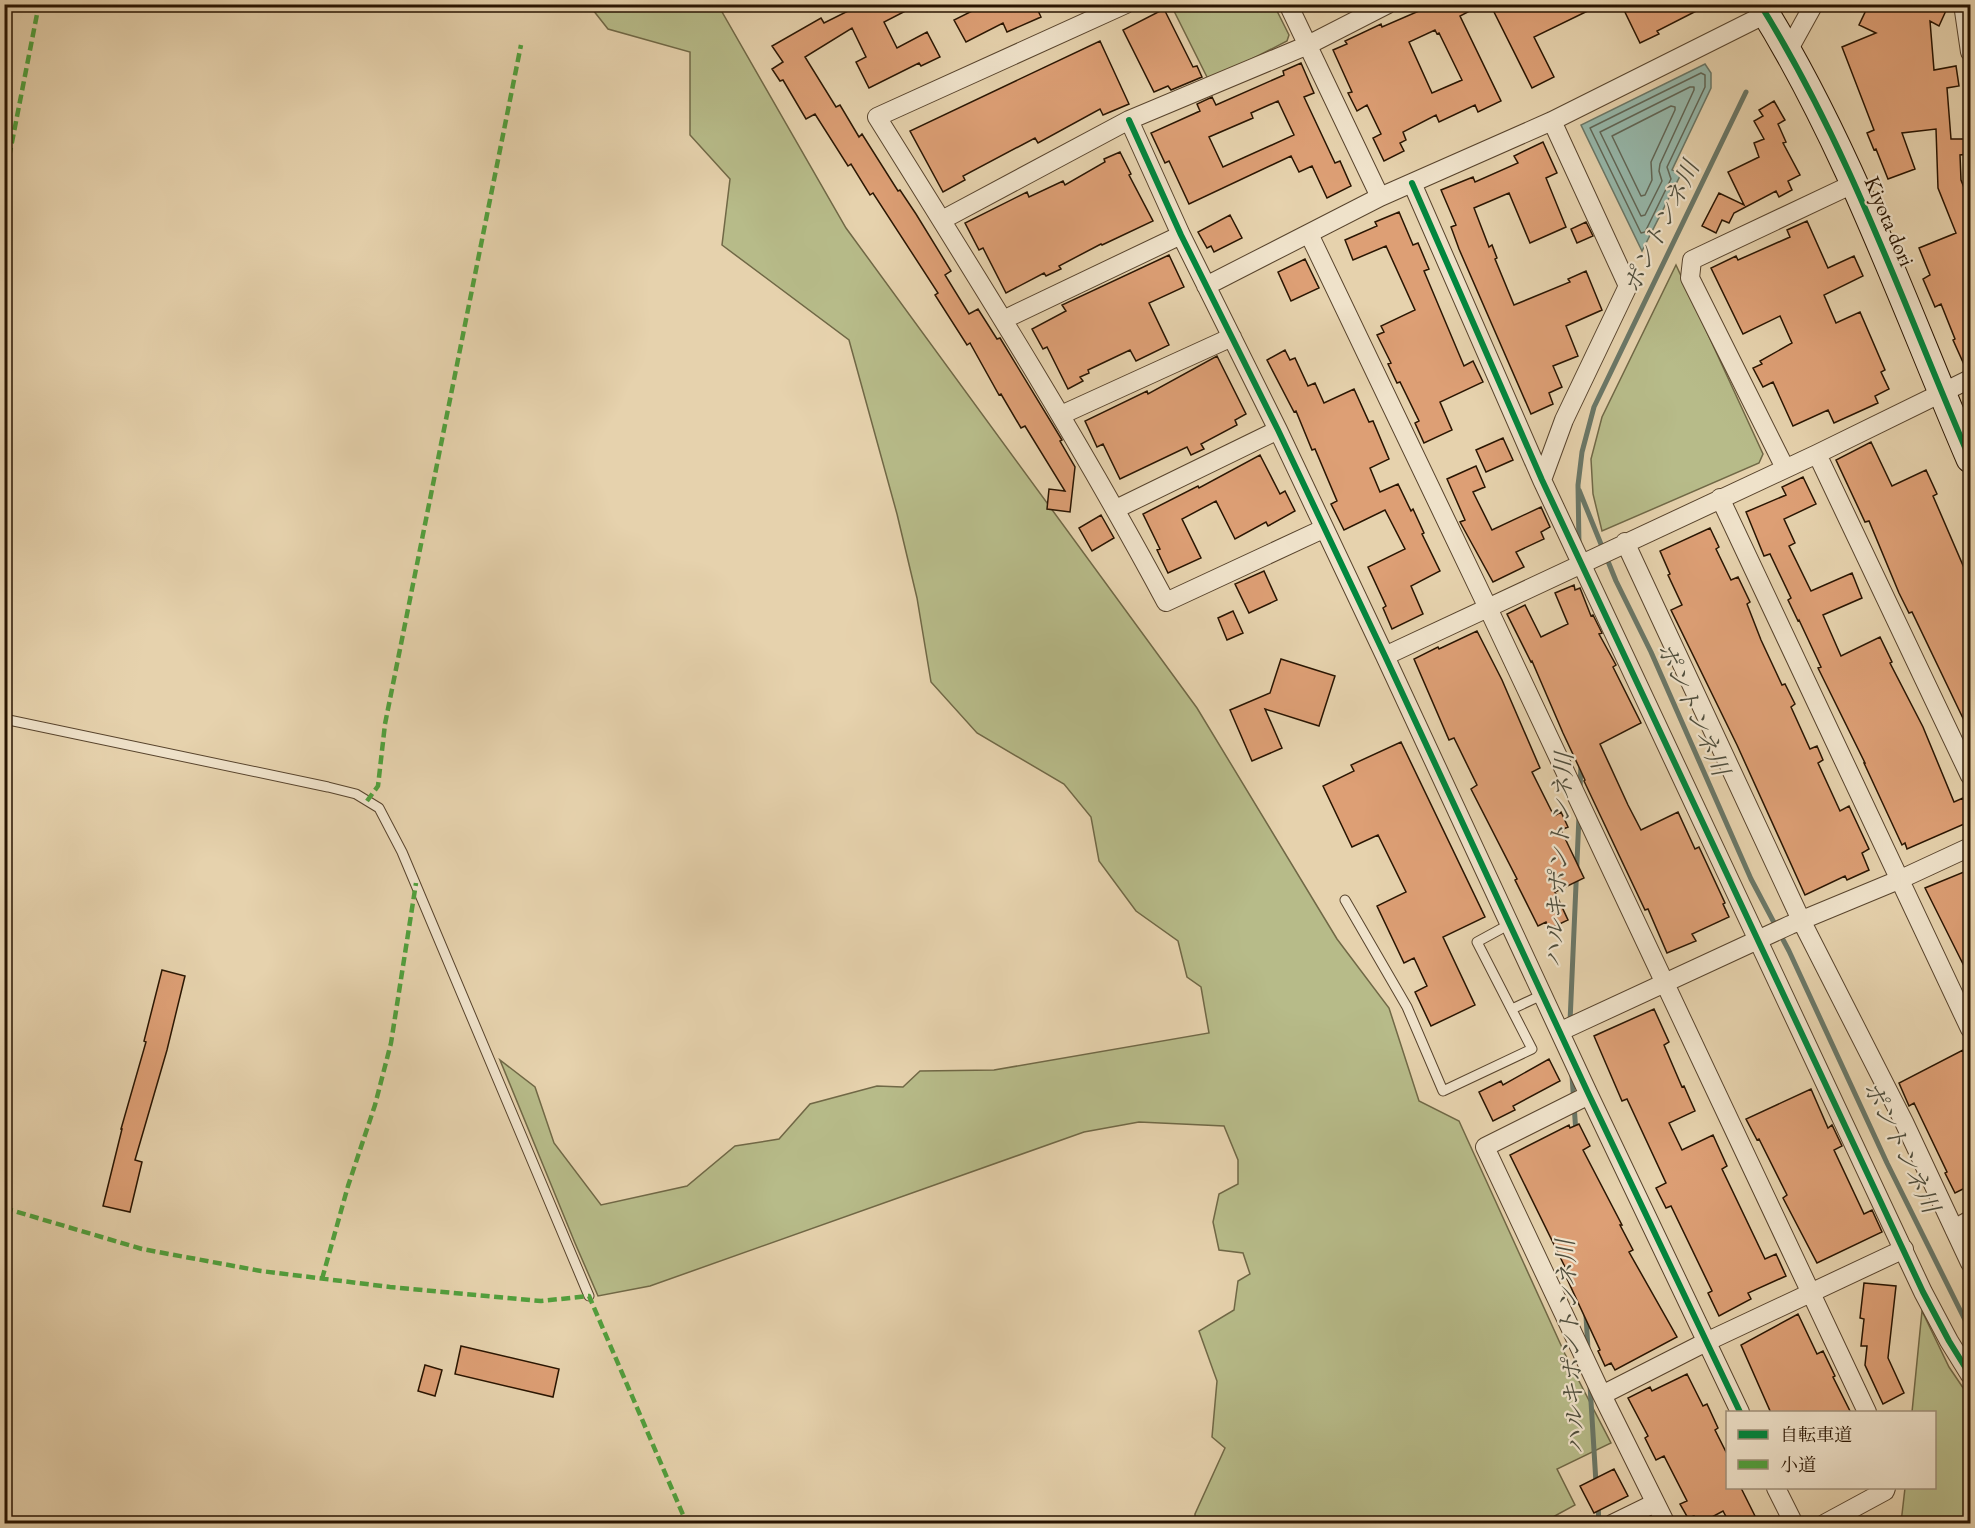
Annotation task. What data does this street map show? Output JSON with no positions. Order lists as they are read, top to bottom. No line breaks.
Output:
{"streets":{"street":["Kiyota dori"]},"water":["ポントンネ川","ハルキポントンネ川"],"legend":["自転車道","小道"]}
